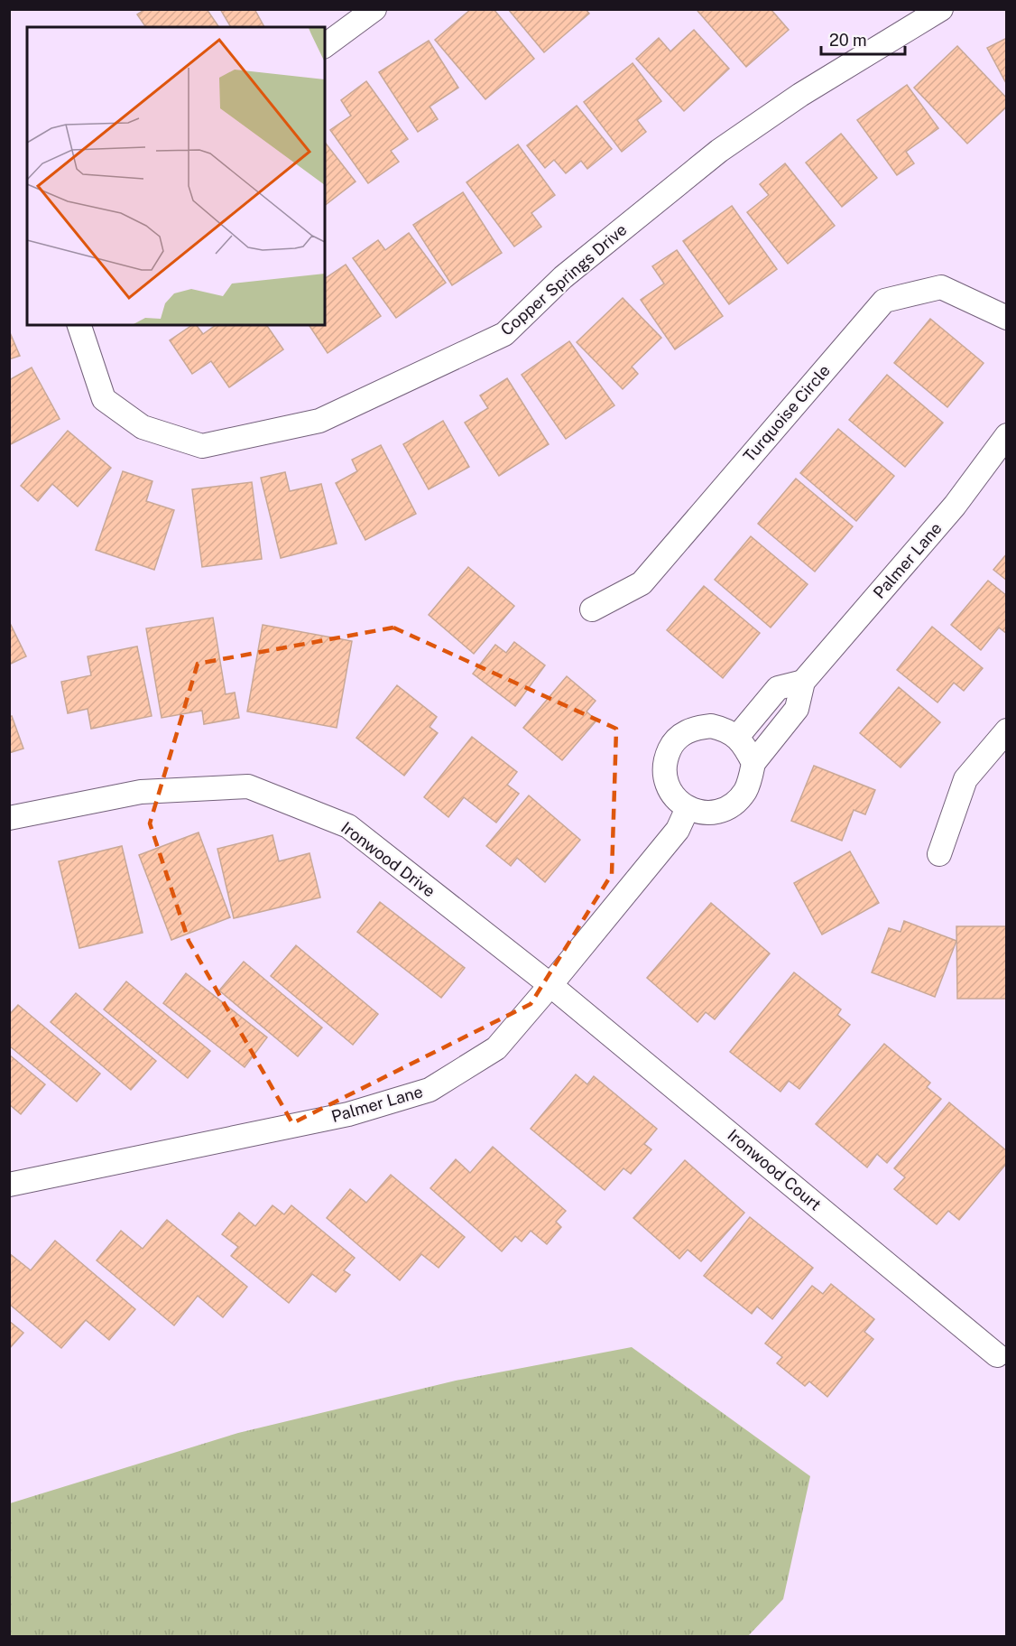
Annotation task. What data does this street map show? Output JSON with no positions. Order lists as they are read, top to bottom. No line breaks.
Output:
{"streets":{"street":["Copper Springs Drive","Turquoise Circle","Palmer Lane","Ironwood Drive","Ironwood Court"]},"crossings":[["Palmer Lane","Ironwood Drive"],["Palmer Lane","Ironwood Court"],["Ironwood Drive","Ironwood Court"]],"scale_bar":"20 m"}
